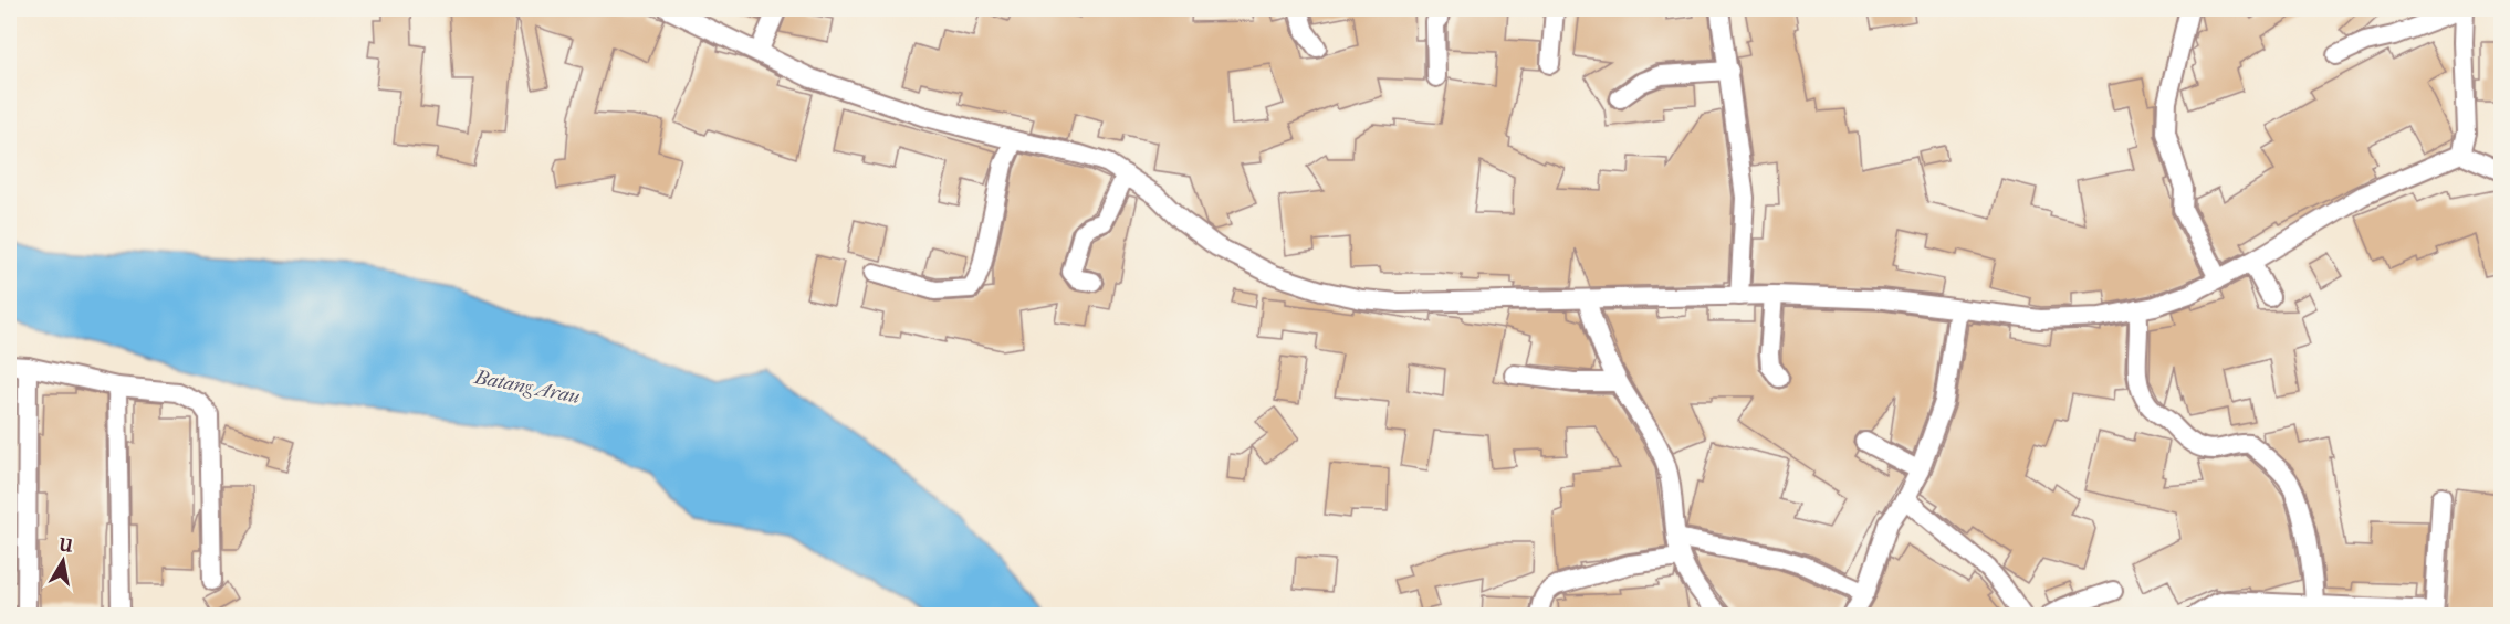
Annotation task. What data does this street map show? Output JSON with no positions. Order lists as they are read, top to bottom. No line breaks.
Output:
{"water":["Batang Arau"],"north":"top"}
